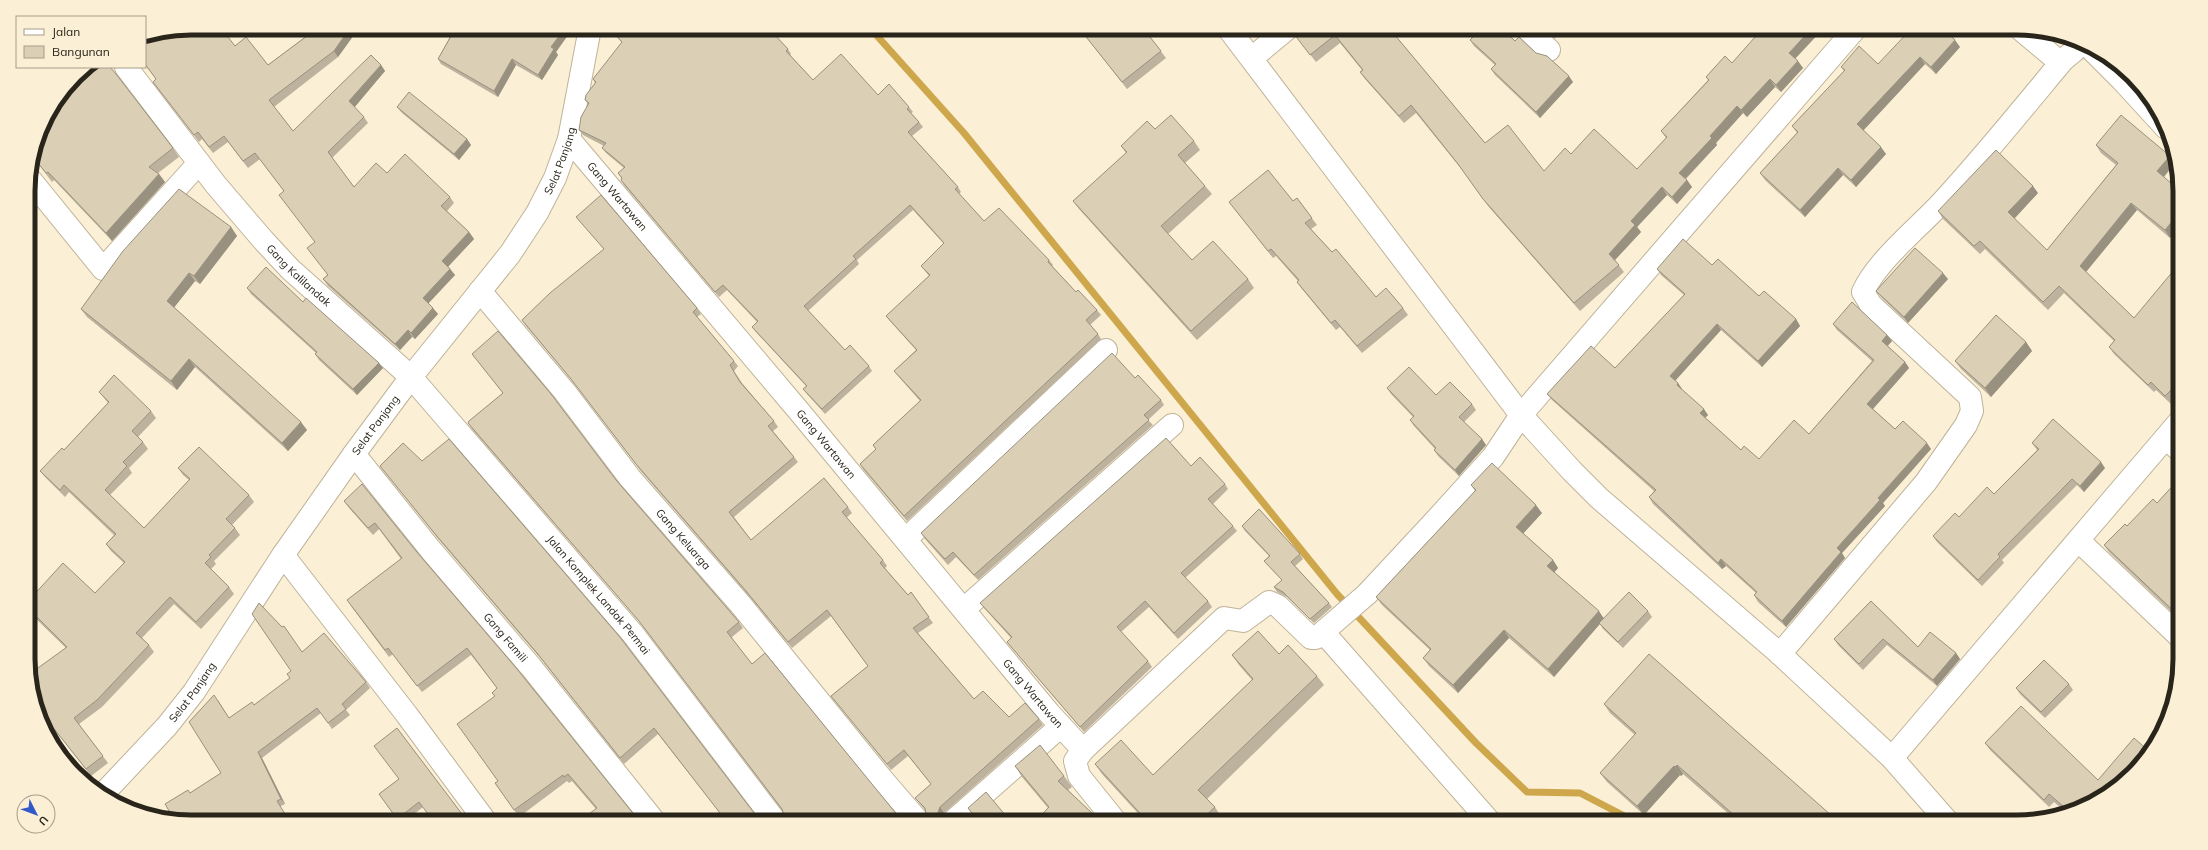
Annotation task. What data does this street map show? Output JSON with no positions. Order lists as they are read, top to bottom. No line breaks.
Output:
{"streets":{"street":["Selat Panjang","Gang Wartawan","Gang Kalilandak","Gang Keluarga","Jalan Komplek Landak Permai","Gang Famili"]},"crossings":[["Selat Panjang","Gang Wartawan"],["Selat Panjang","Gang Kalilandak"],["Selat Panjang","Gang Keluarga"],["Selat Panjang","Jalan Komplek Landak Permai"],["Selat Panjang","Gang Famili"],["Gang Kalilandak","Jalan Komplek Landak Permai"]],"legend":["Jalan","Bangunan"],"north":"bottom right"}
